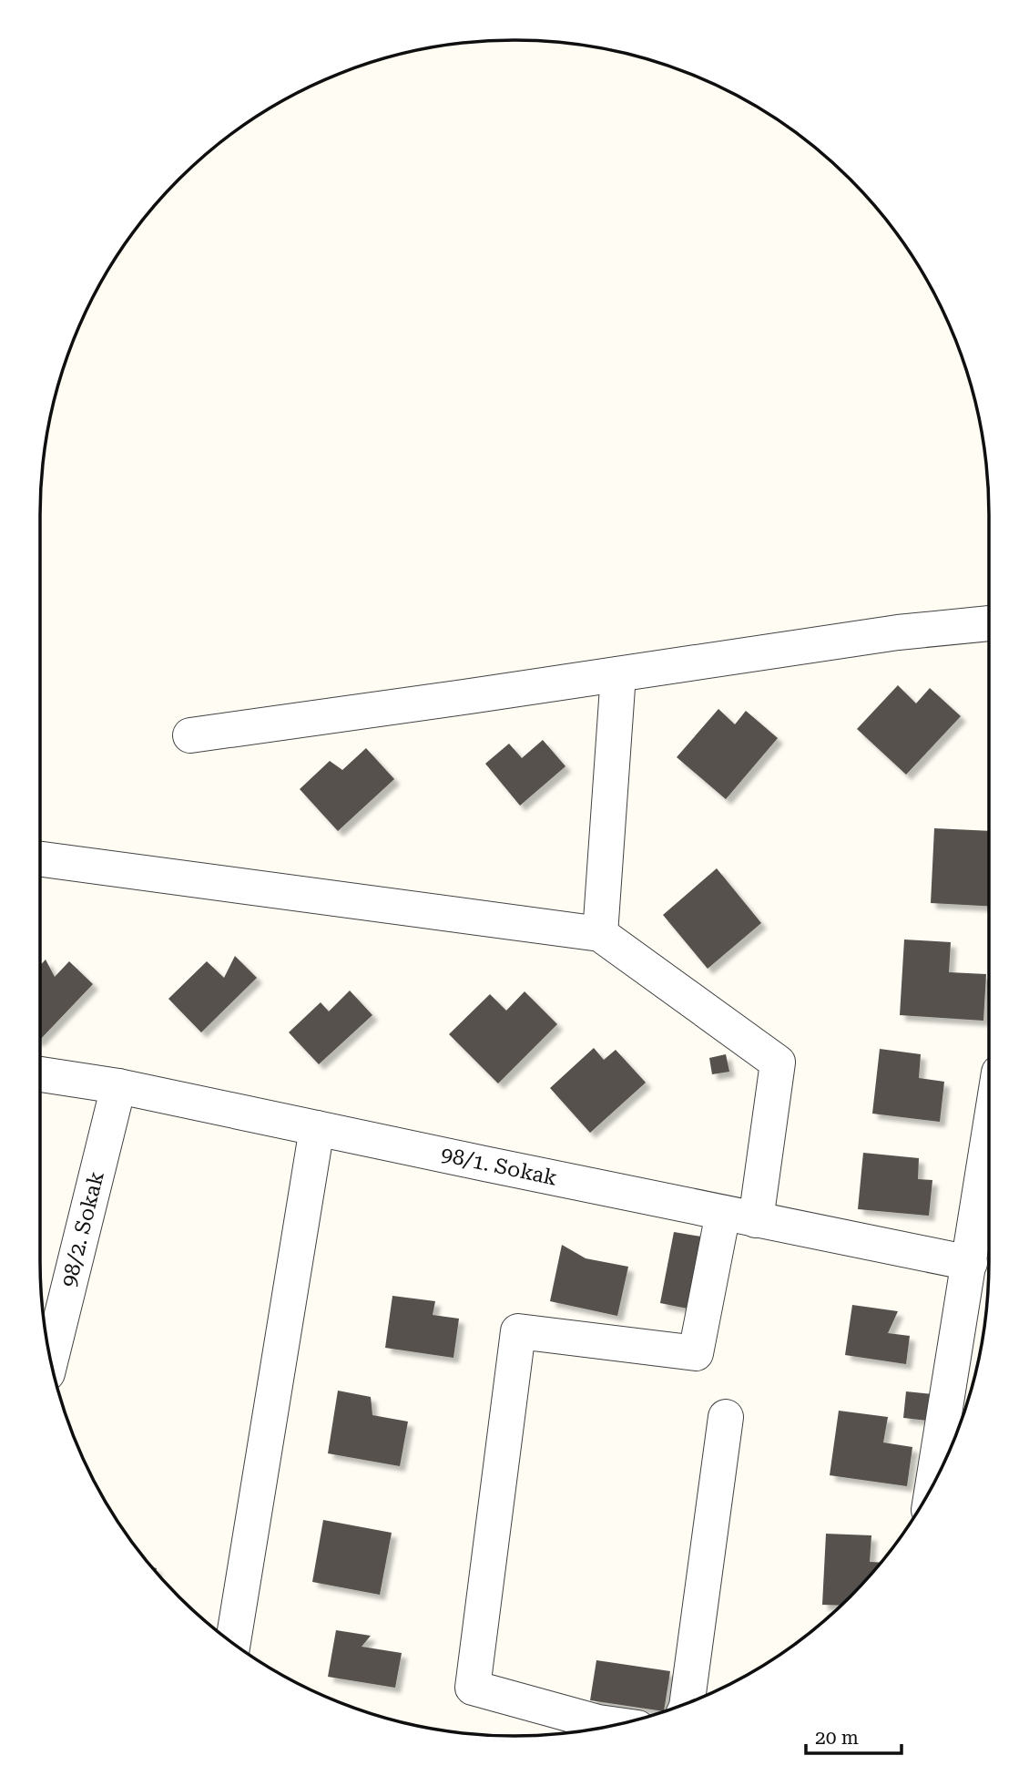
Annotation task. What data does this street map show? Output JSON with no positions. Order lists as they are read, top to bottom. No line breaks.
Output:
{"streets":{"street":["98/1. Sokak","98/2. Sokak"]},"crossings":[["98/1. Sokak","98/2. Sokak"]],"scale_bar":"20 m"}
